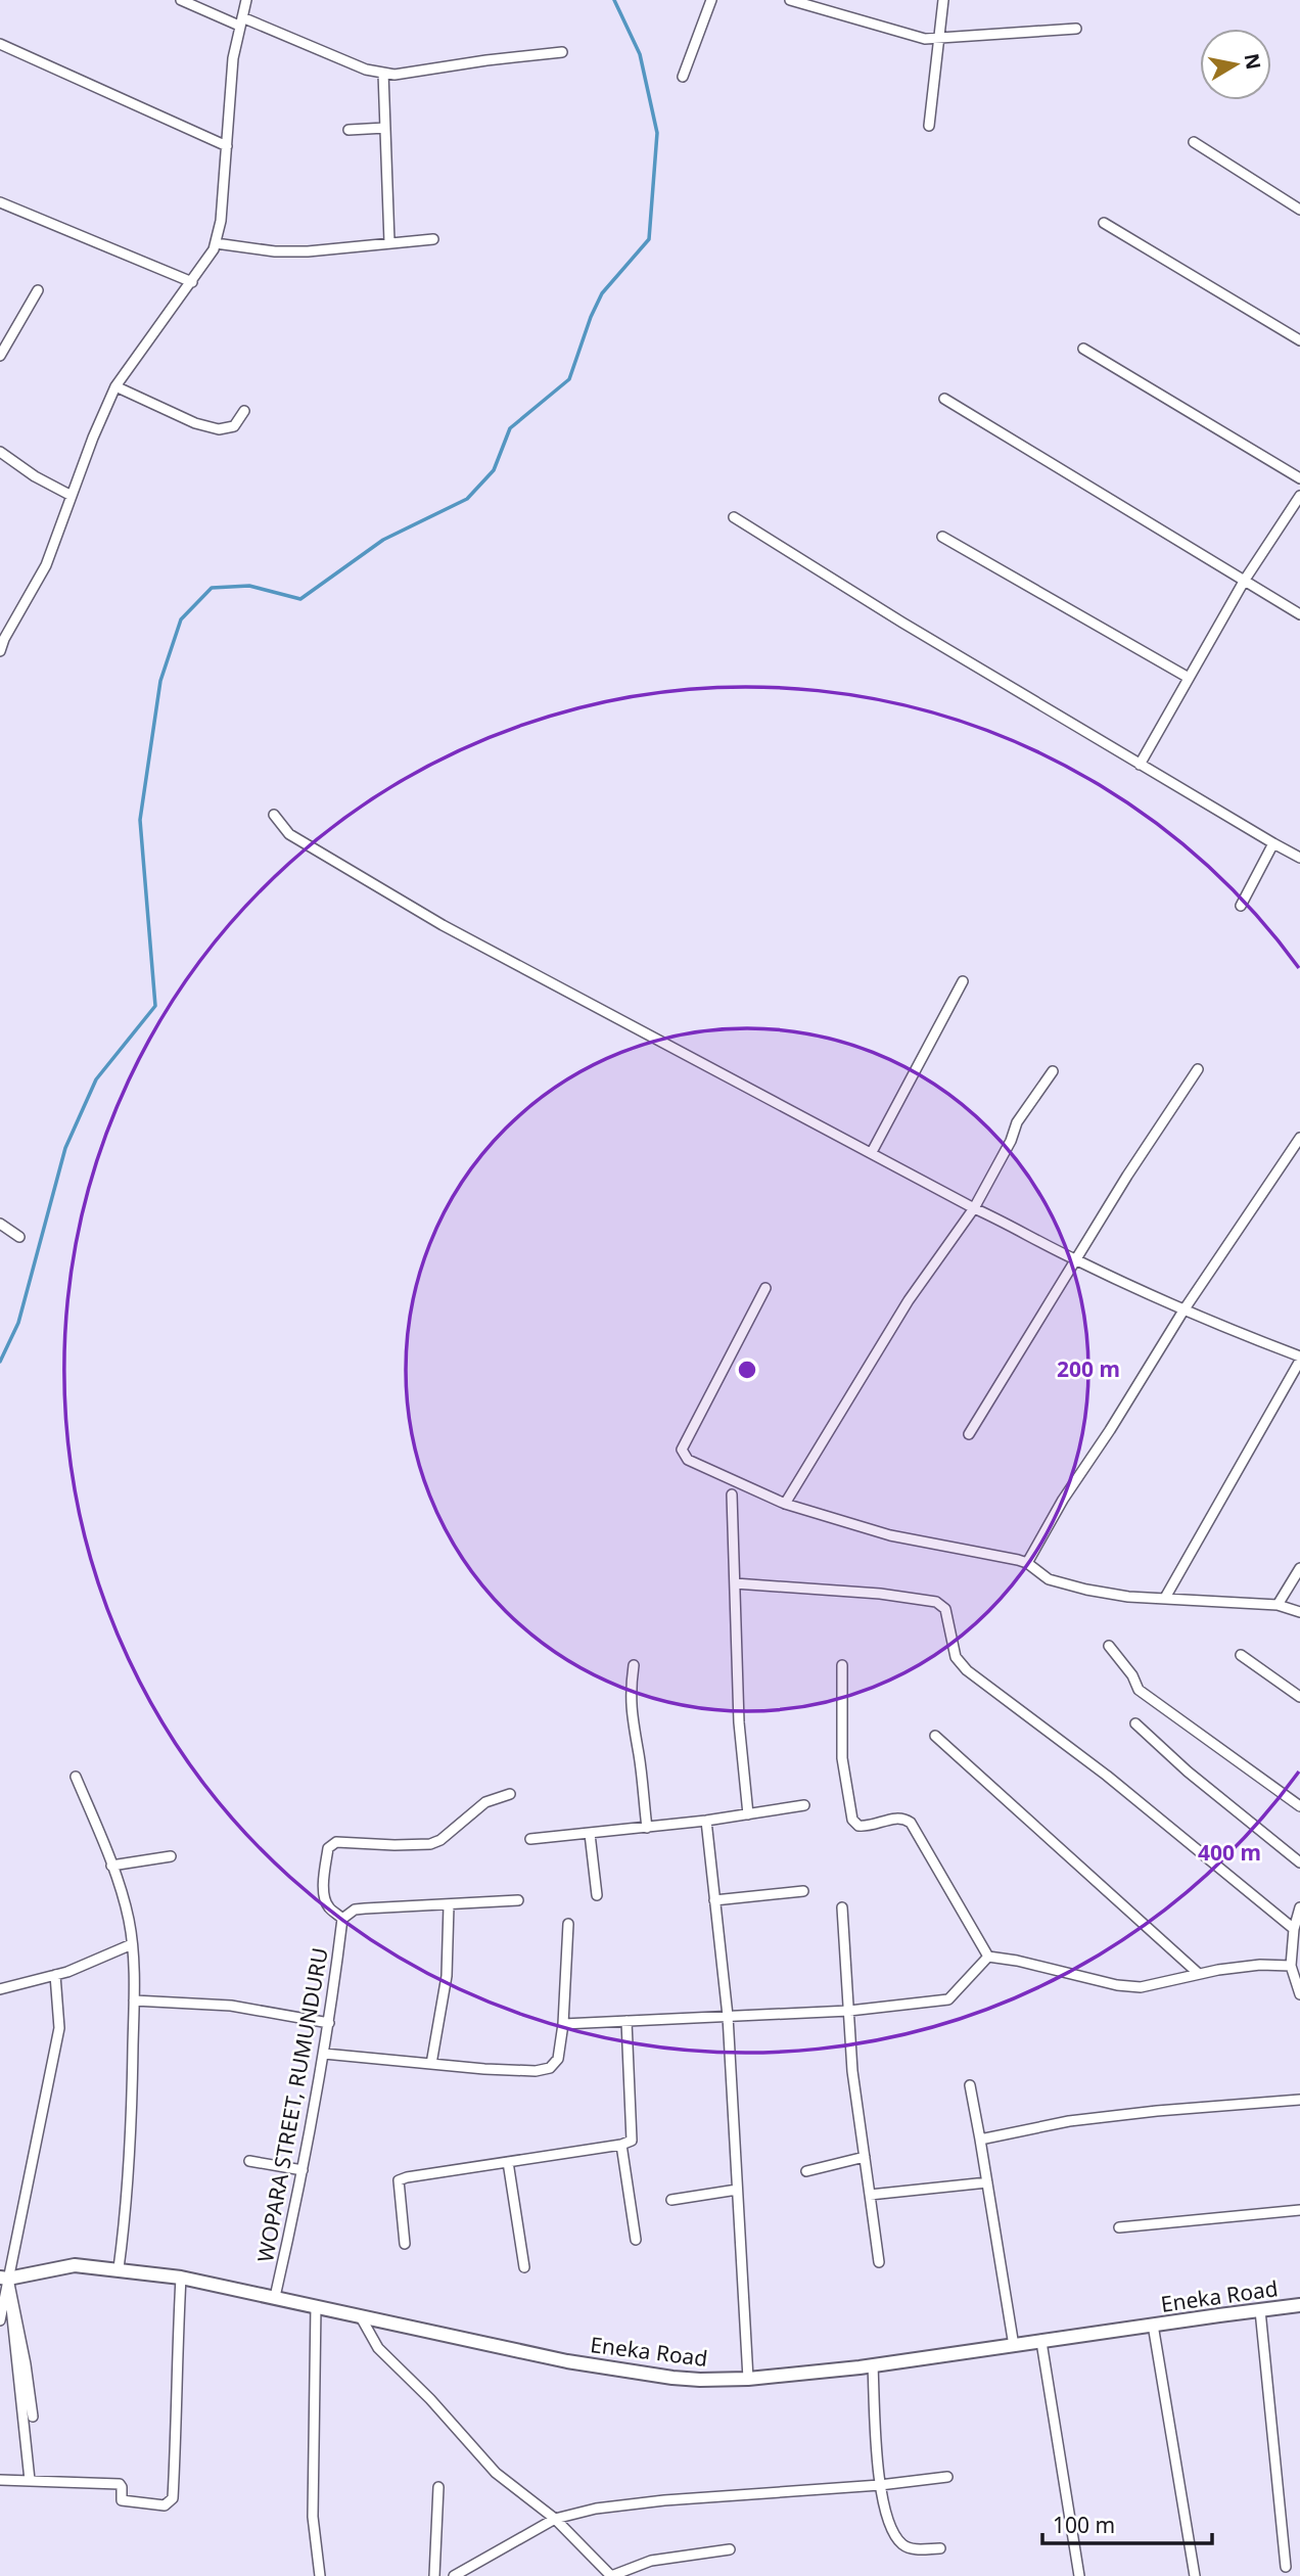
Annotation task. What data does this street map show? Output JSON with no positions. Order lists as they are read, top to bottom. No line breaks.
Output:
{"streets":{"main road":["Eneka Road"],"street":["WOPARA STREET, RUMUNDURU"]},"crossings":[["WOPARA STREET, RUMUNDURU","Eneka Road"]],"scale_bar":"100 m","north":"right","rings":["200 m","400 m"]}
